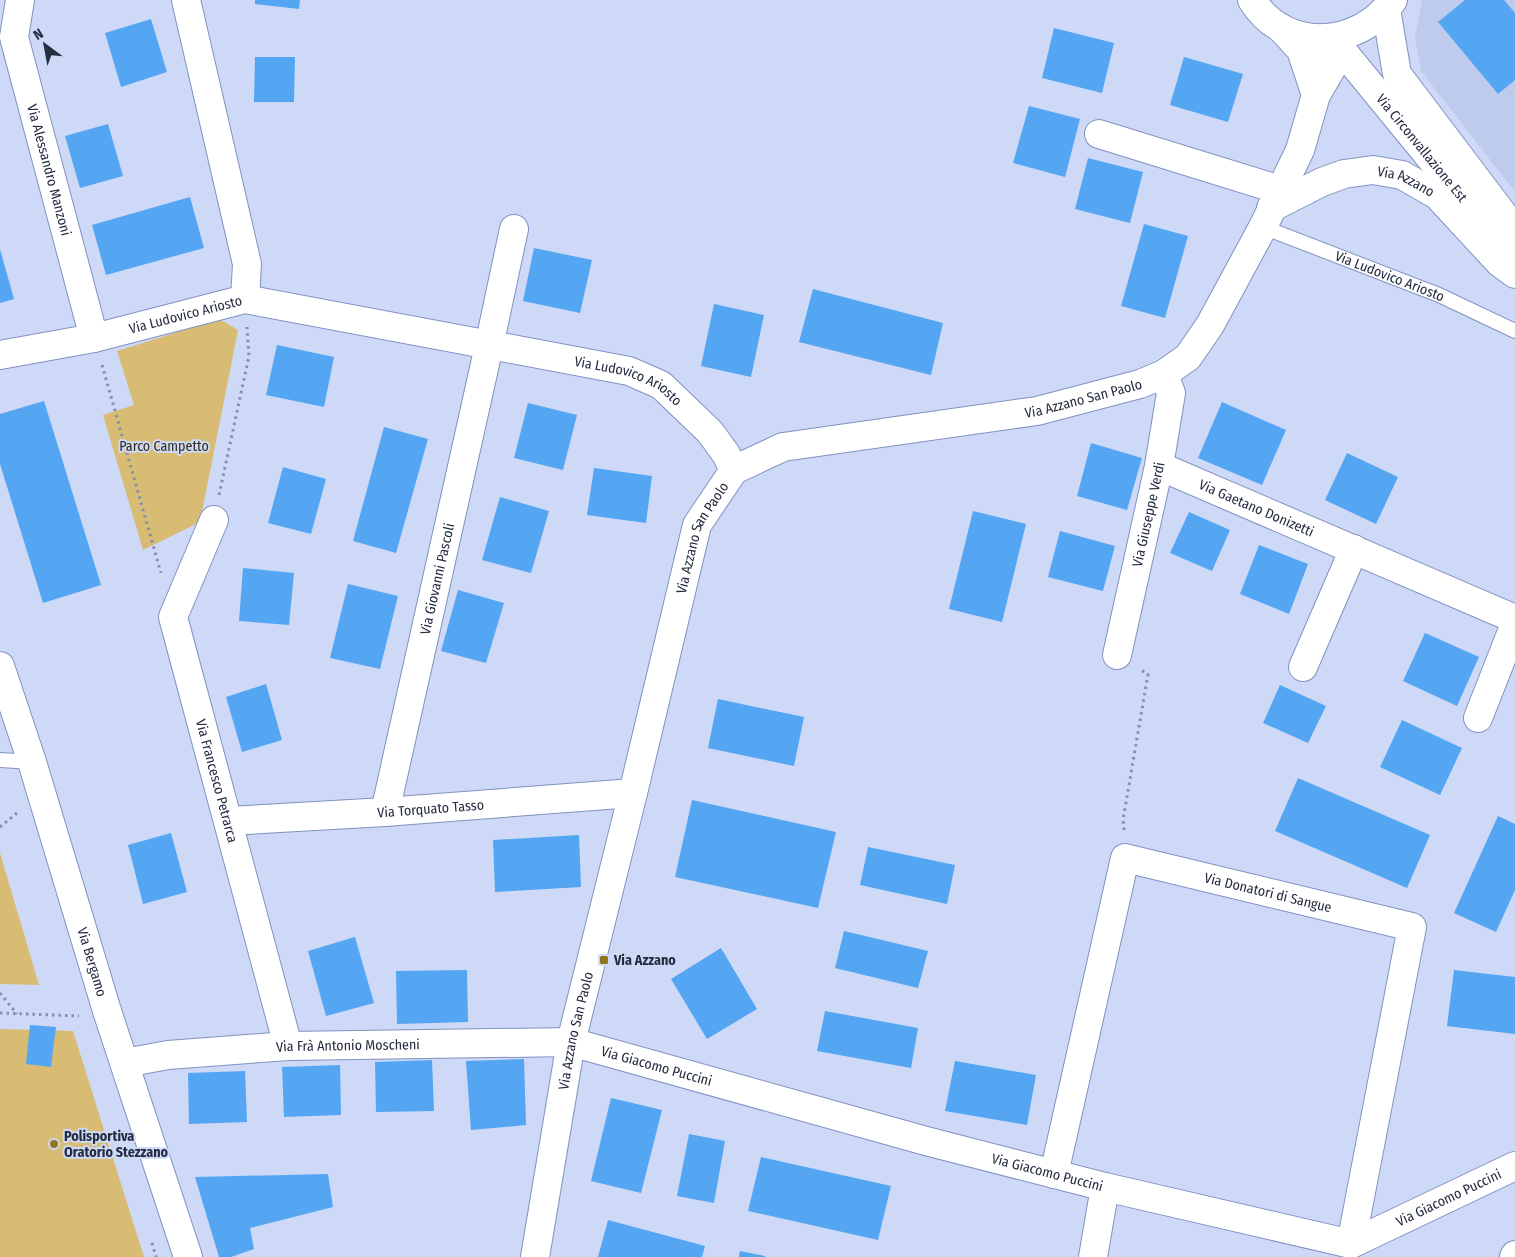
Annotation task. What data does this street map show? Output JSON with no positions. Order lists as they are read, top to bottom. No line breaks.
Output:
{"streets":{"street":["Via Circonvallazione Est","Via Alessandro Manzoni","Via Azzano","Via Ludovico Ariosto","Via Azzano San Paolo","Via Gaetano Donizetti","Via Giuseppe Verdi","Via Giovanni Pascoli","Via Francesco Petrarca","Via Torquato Tasso","Via Donatori di Sangue","Via Bergamo","Via Frà Antonio Moscheni","Via Giacomo Puccini"]},"crossings":[["Via Circonvallazione Est","Via Azzano San Paolo"],["Via Alessandro Manzoni","Via Ludovico Ariosto"],["Via Azzano","Via Ludovico Ariosto"],["Via Azzano","Via Azzano San Paolo"],["Via Ludovico Ariosto","Via Azzano San Paolo"],["Via Ludovico Ariosto","Via Giovanni Pascoli"],["Via Azzano San Paolo","Via Giuseppe Verdi"],["Via Azzano San Paolo","Via Torquato Tasso"],["Via Azzano San Paolo","Via Frà Antonio Moscheni"],["Via Azzano San Paolo","Via Giacomo Puccini"],["Via Gaetano Donizetti","Via Giuseppe Verdi"],["Via Giovanni Pascoli","Via Torquato Tasso"],["Via Francesco Petrarca","Via Torquato Tasso"],["Via Francesco Petrarca","Via Frà Antonio Moscheni"],["Via Donatori di Sangue","Via Giacomo Puccini"],["Via Bergamo","Via Frà Antonio Moscheni"],["Via Frà Antonio Moscheni","Via Giacomo Puccini"]],"parks":["Parco Campetto"],"places":{"transit":["Via Azzano"],"other":["Polisportiva Oratorio Stezzano"]},"north":"top left"}
